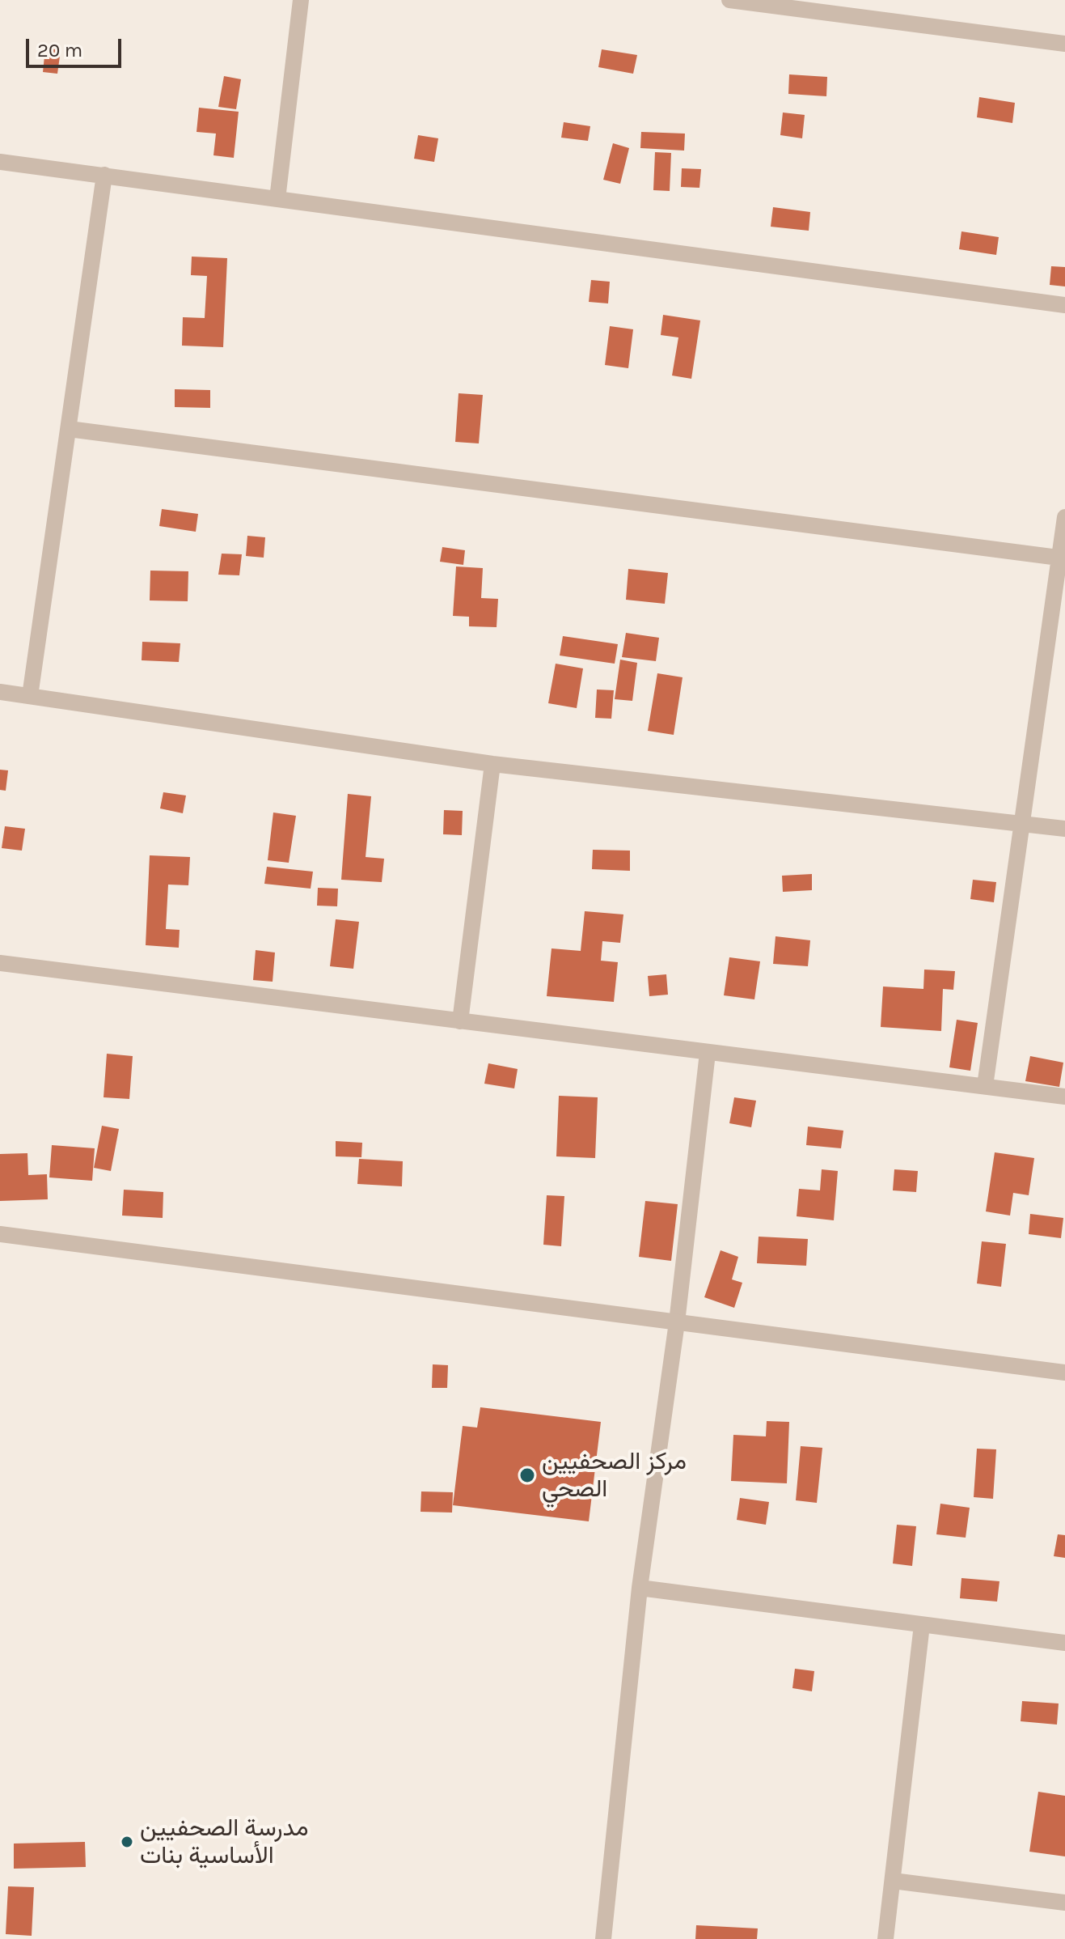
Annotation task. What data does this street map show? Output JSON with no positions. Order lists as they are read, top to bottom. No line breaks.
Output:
{"places":["مركز الصحفيين الصحي","مدرسة الصحفيين الأساسية بنات"],"scale_bar":"20 m"}
